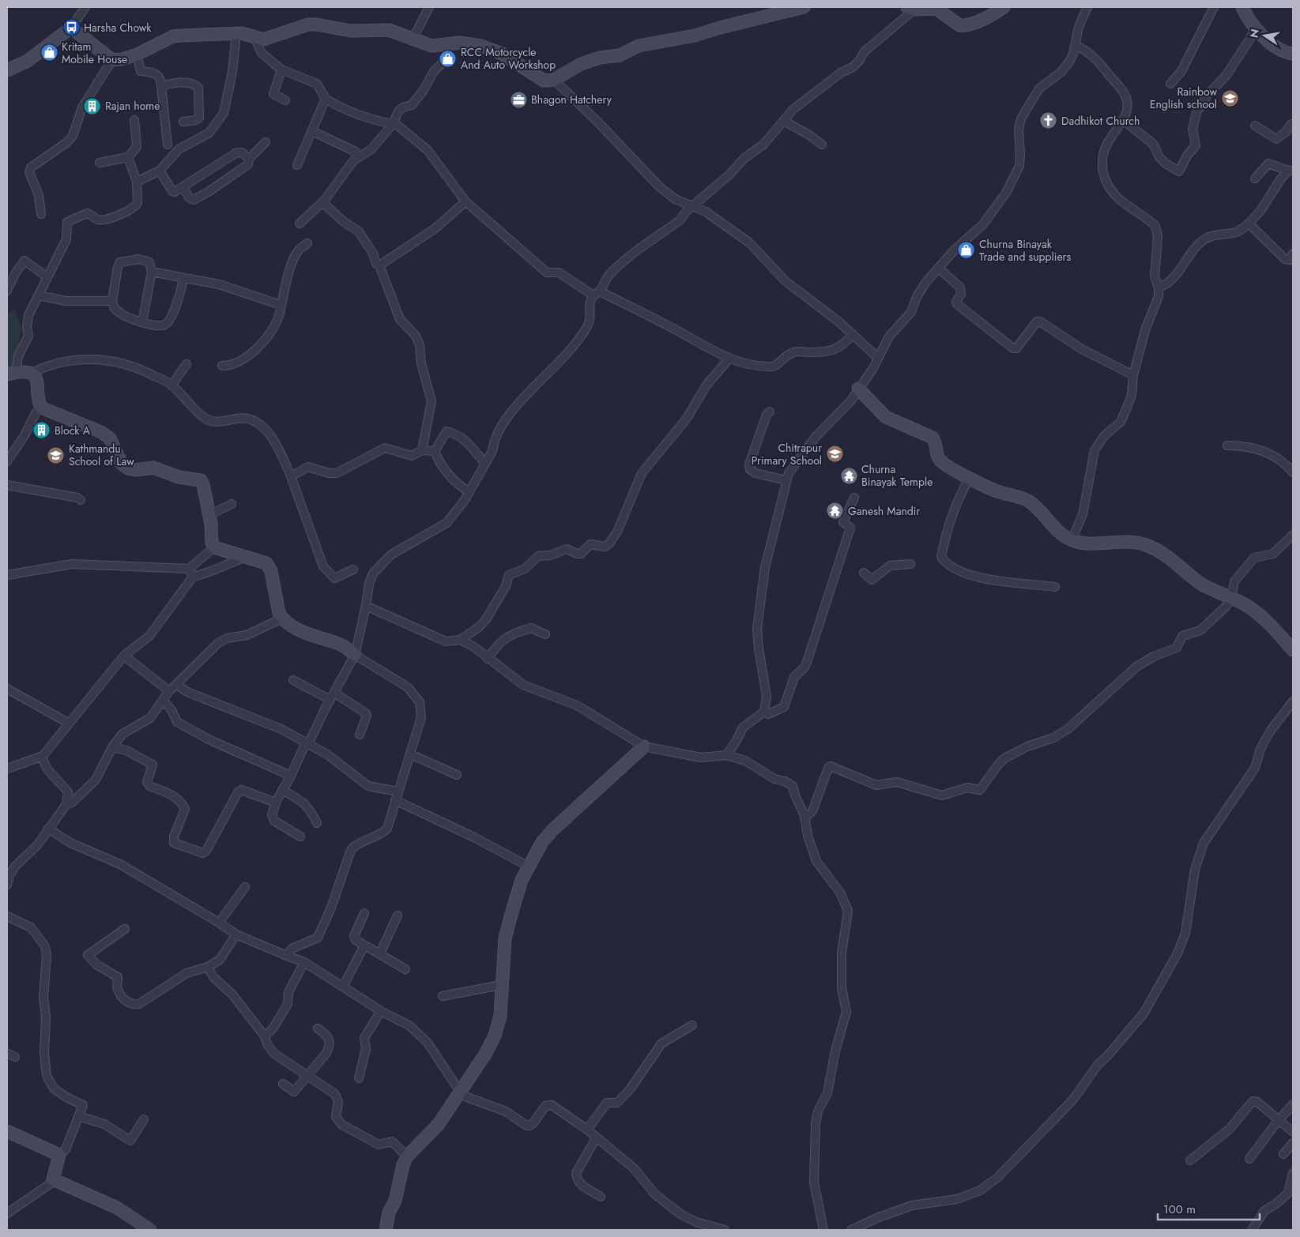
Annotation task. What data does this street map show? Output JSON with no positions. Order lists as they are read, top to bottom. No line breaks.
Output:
{"places":{"bus stop":["Harsha Chowk"],"shop":["Kritam Mobile House","RCC Motorcycle And Auto Workshop","Churna Binayak Trade and suppliers"],"school or university":["Rainbow English school","Chitrapur Primary School","Kathmandu School of Law"],"office":["Bhagon Hatchery"],"building":["Rajan home","Block A"],"church":["Dadhikot Church"],"temple":["Churna Binayak Temple","Ganesh Mandir"]},"scale_bar":"100 m","north":"left"}
